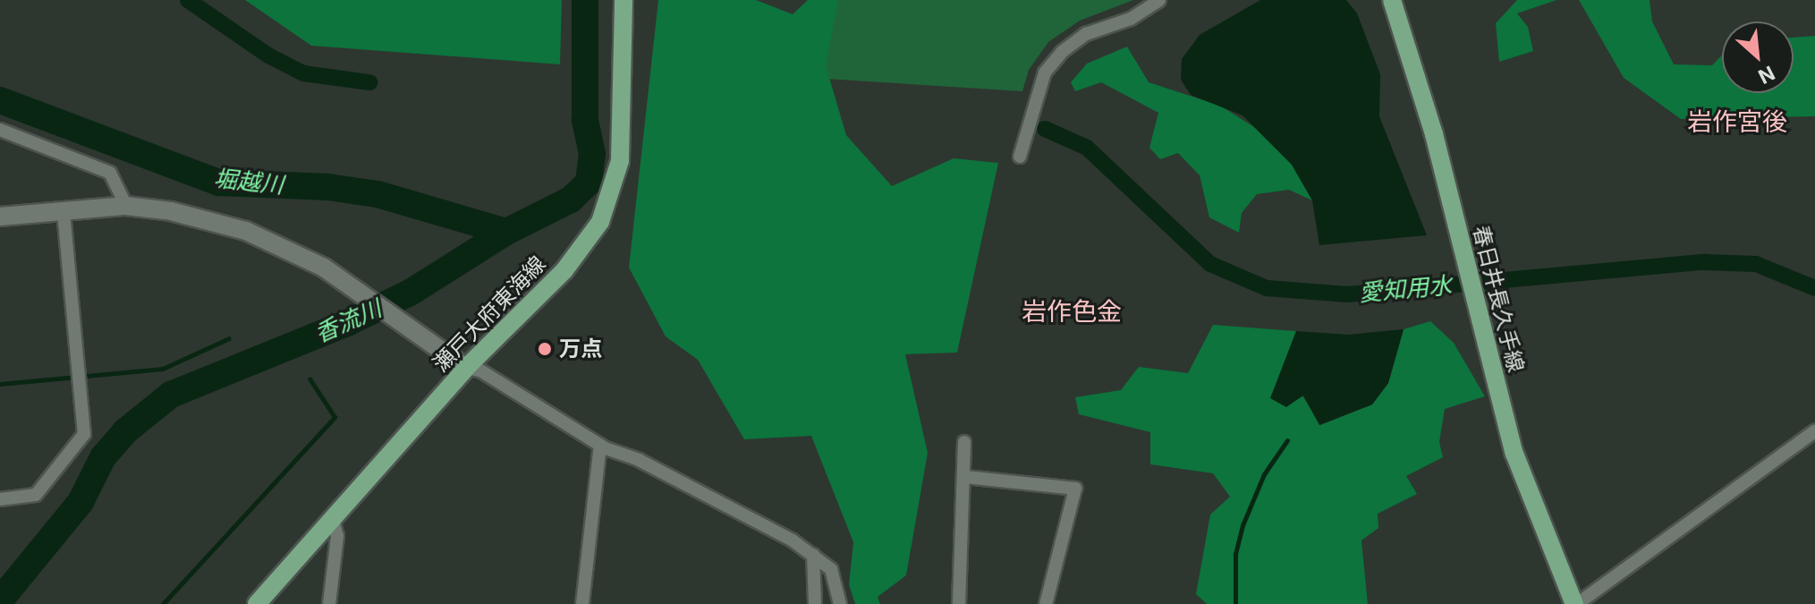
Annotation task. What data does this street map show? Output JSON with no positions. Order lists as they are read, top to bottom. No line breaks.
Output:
{"streets":{"main road":["春日井長久手線","瀬戸大府東海線"]},"districts":["岩作宮後","岩作色金"],"water":["堀越川","愛知用水","香流川"],"places":["万点"],"north":"bottom right"}
